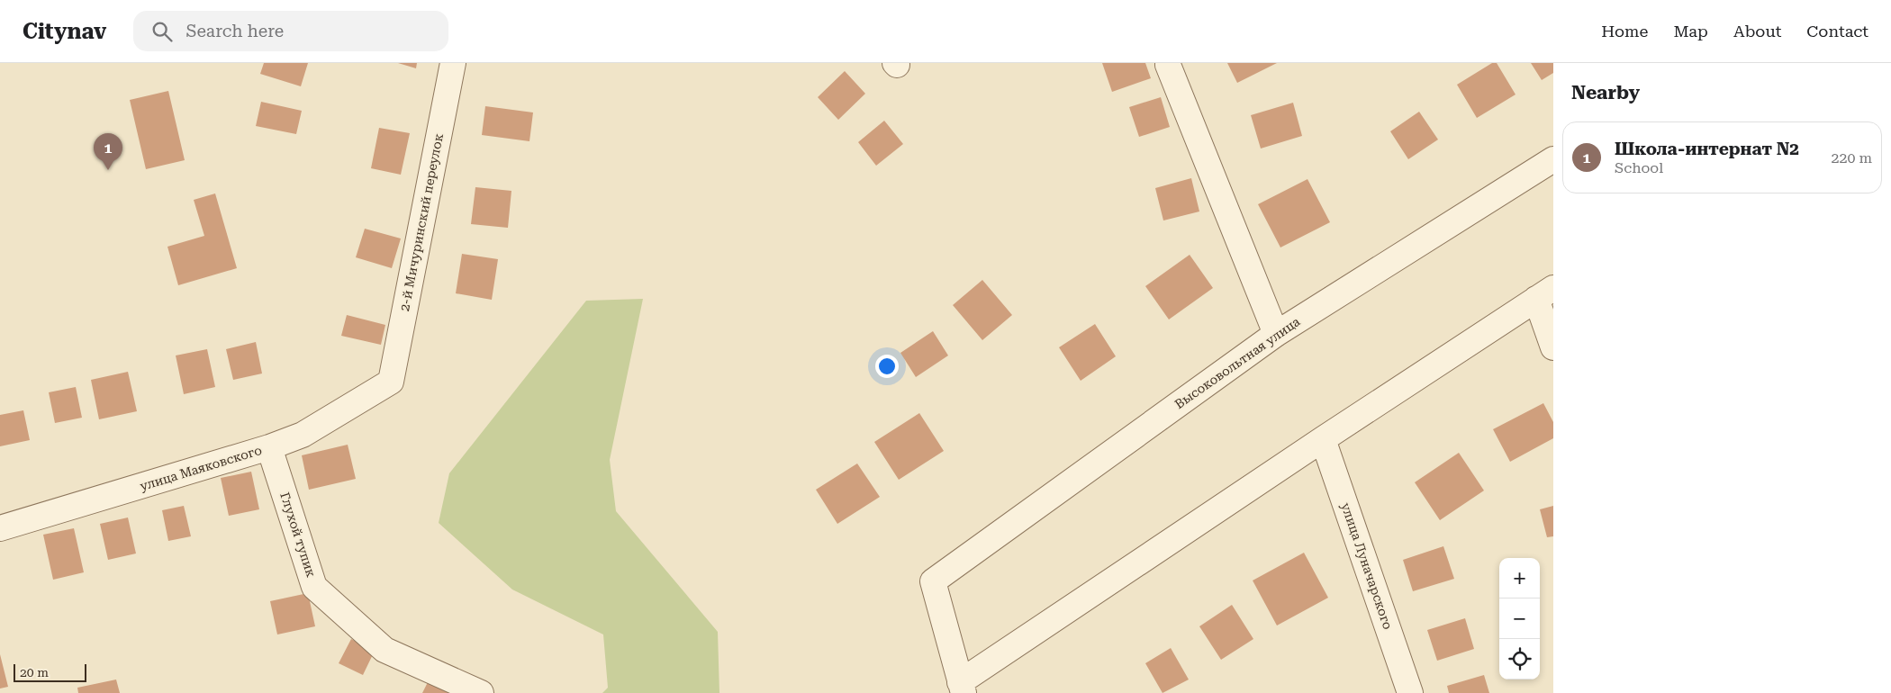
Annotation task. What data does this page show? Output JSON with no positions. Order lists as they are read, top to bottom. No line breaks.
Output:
{"streets":{"street":["2-й Мичуринский переулок","Высоковольтная улица","улица Маяковского","Глухой тупик","улица Луначарского"]},"crossings":[["2-й Мичуринский переулок","улица Маяковского"],["улица Маяковского","Глухой тупик"]],"scale_bar":"20 m","page":{"header":"Citynav","search":"Search here","nav":["Home","Map","About","Contact"],"heading":"Nearby","list":[{"mark":"1","name":"Школа-интернат N2","note":"School","value":"220 m"}],"pins":"1","map_buttons":["+","−"],"scale":"20 m"}}
